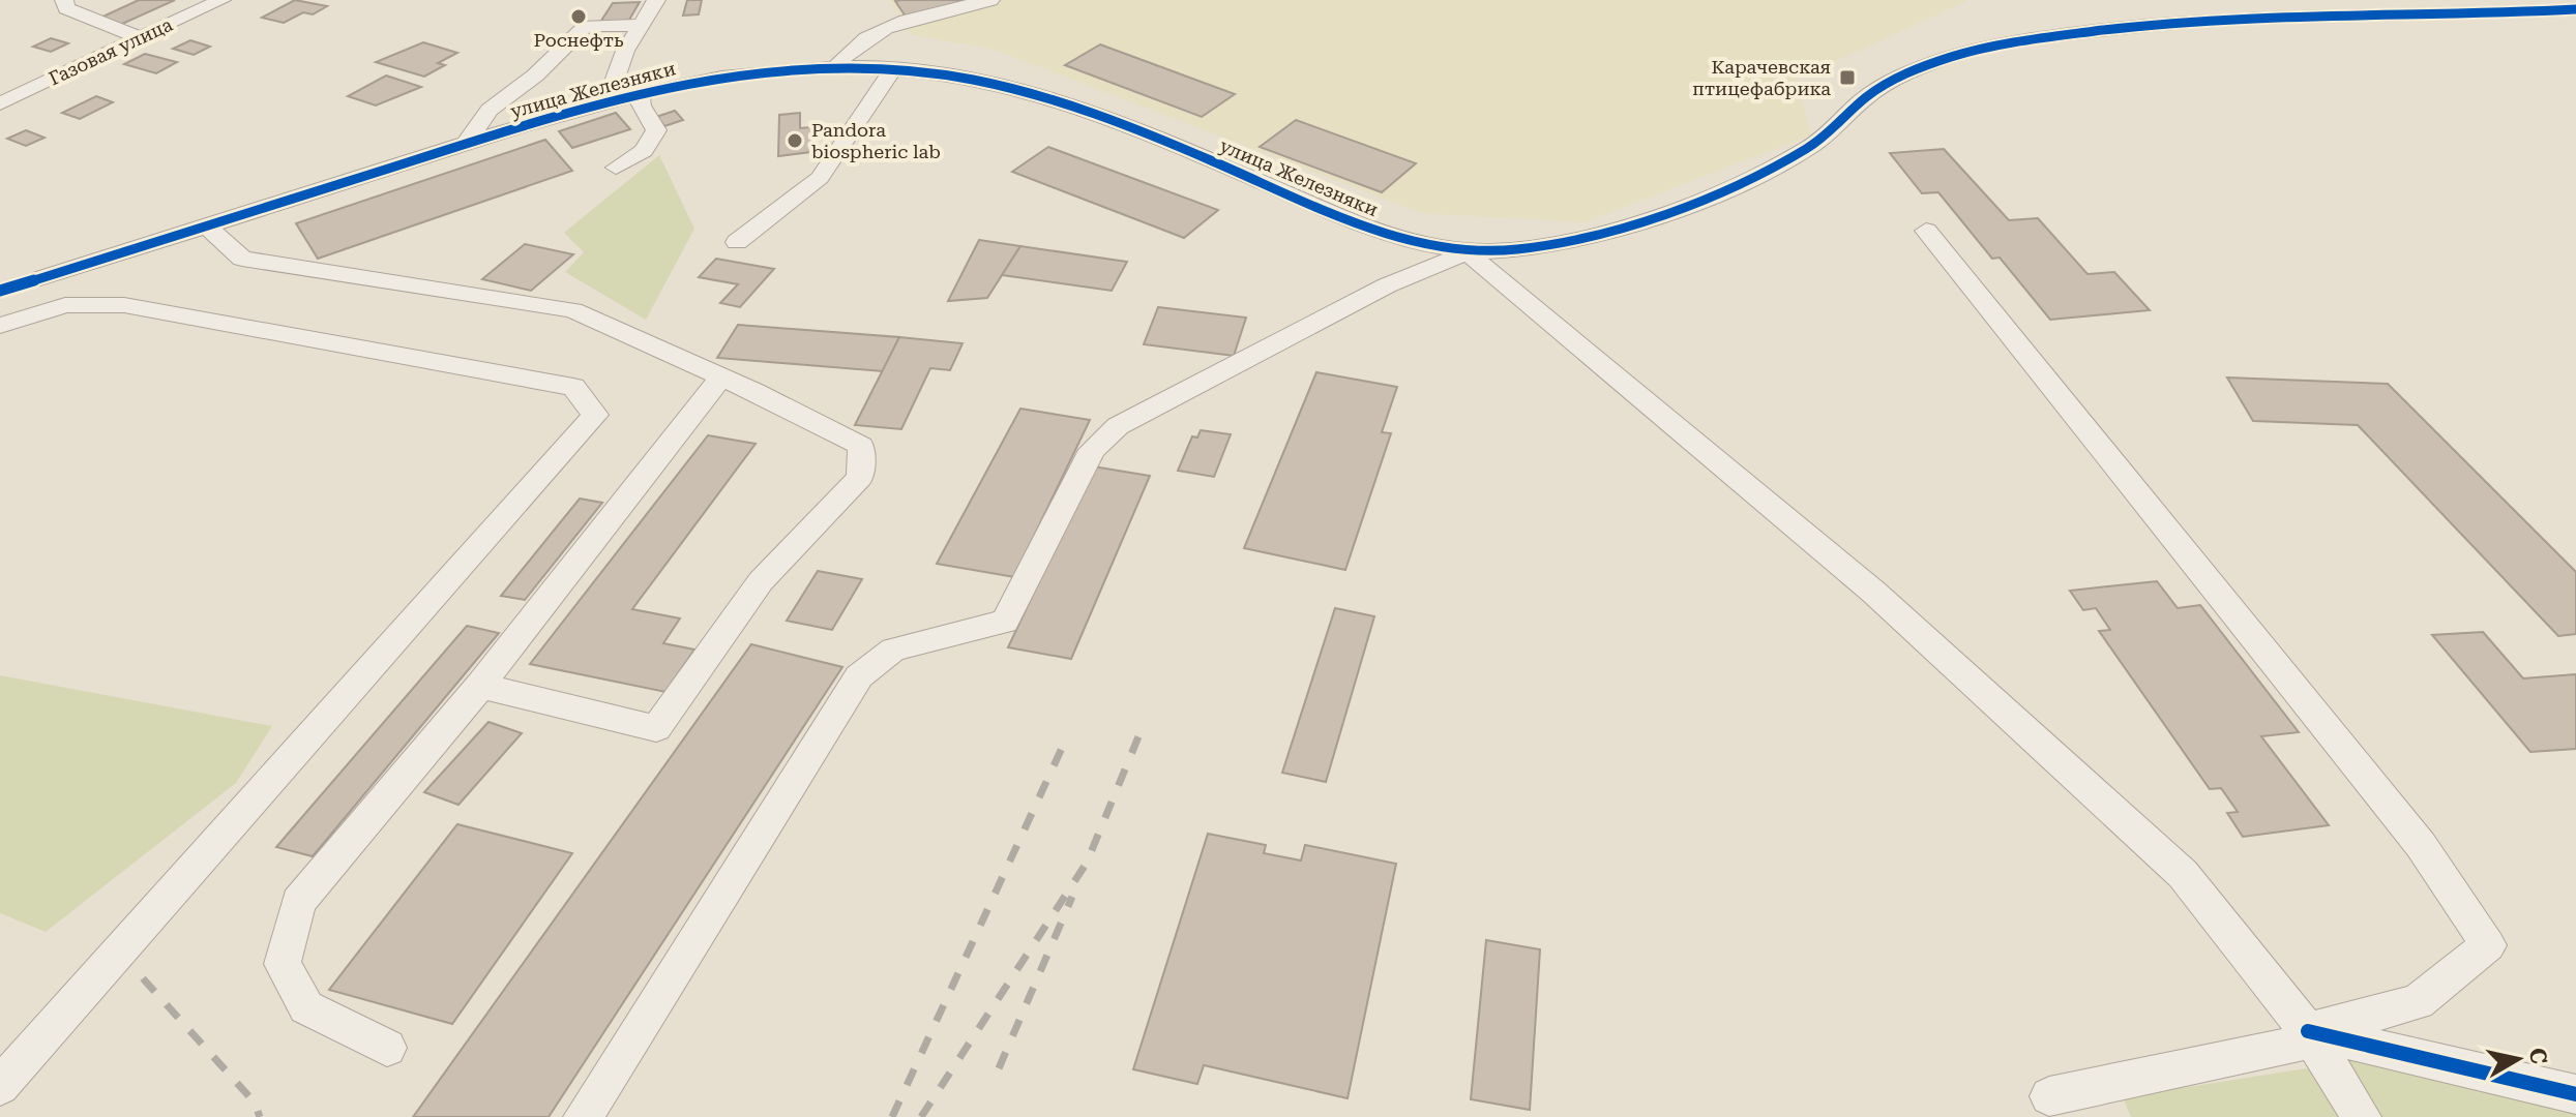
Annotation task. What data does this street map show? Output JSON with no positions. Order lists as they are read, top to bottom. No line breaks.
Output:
{"streets":{"street":["Газовая улица","улица Железняки"]},"places":{"other":["Роснефть","Pandora biospheric lab"],"transit":["Карачевская птицефабрика"]},"north":"right"}
